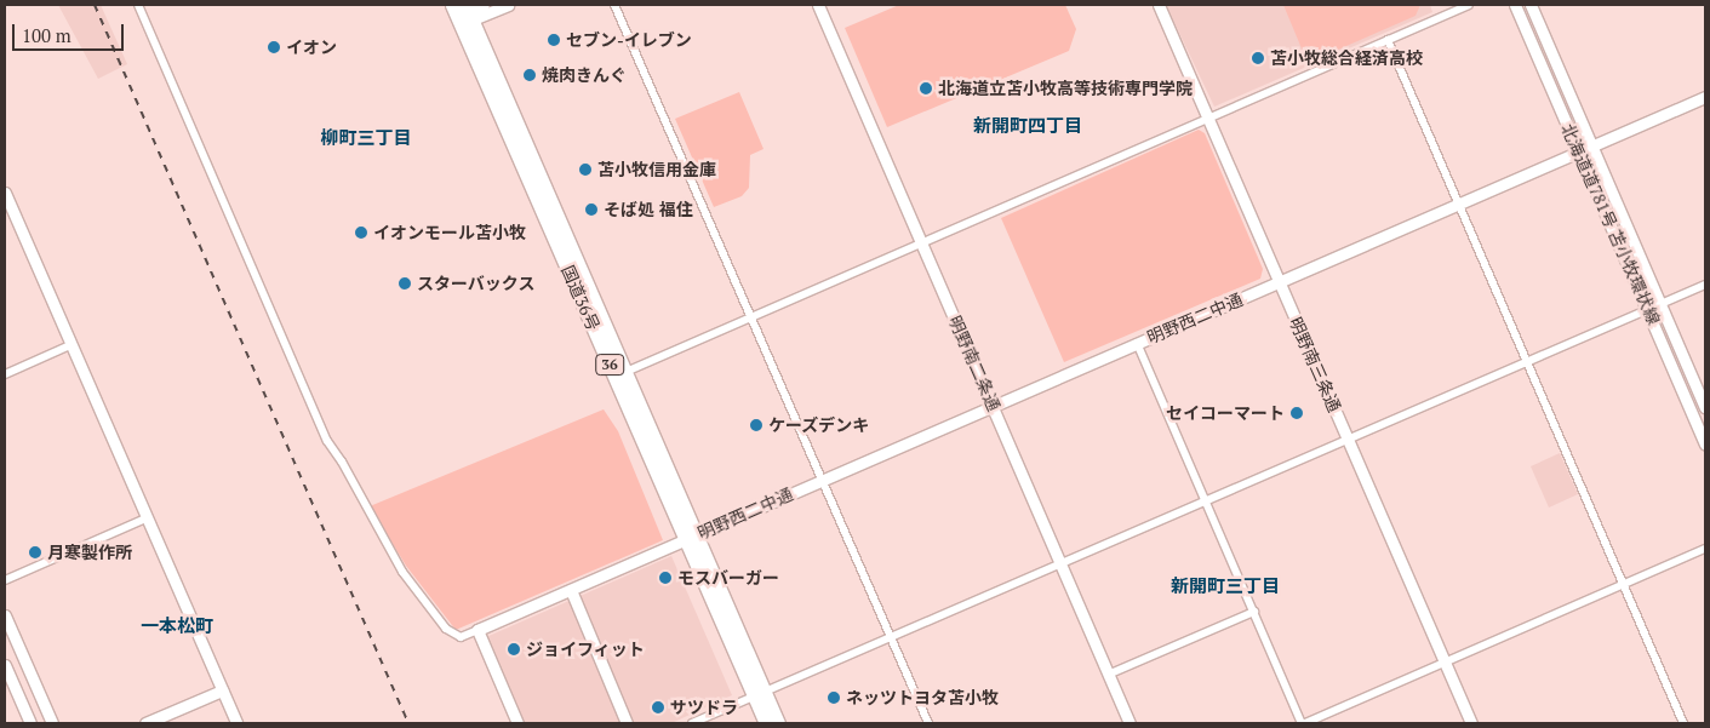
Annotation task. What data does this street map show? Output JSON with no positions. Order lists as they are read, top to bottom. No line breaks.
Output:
{"streets":{"highway":["国道36号","36"],"street":["北海道道781号 苫小牧環状線","明野西二中通","明野南二条通","明野南三条通"]},"crossings":[["北海道道781号 苫小牧環状線","明野西二中通"],["国道36号","明野西二中通"],["明野西二中通","明野南二条通"],["明野西二中通","明野南三条通"]],"districts":["新開町四丁目","柳町三丁目","新開町三丁目","一本松町"],"places":["セブン-イレブン","イオン","苫小牧総合経済高校","焼肉きんぐ","北海道立苫小牧高等技術専門学院","苫小牧信用金庫","そば処 福住","イオンモール苫小牧","スターバックス","セイコーマート","ケーズデンキ","月寒製作所","モスバーガー","ジョイフィット","ネッツトヨタ苫小牧","サツドラ"],"scale_bar":"100 m"}
